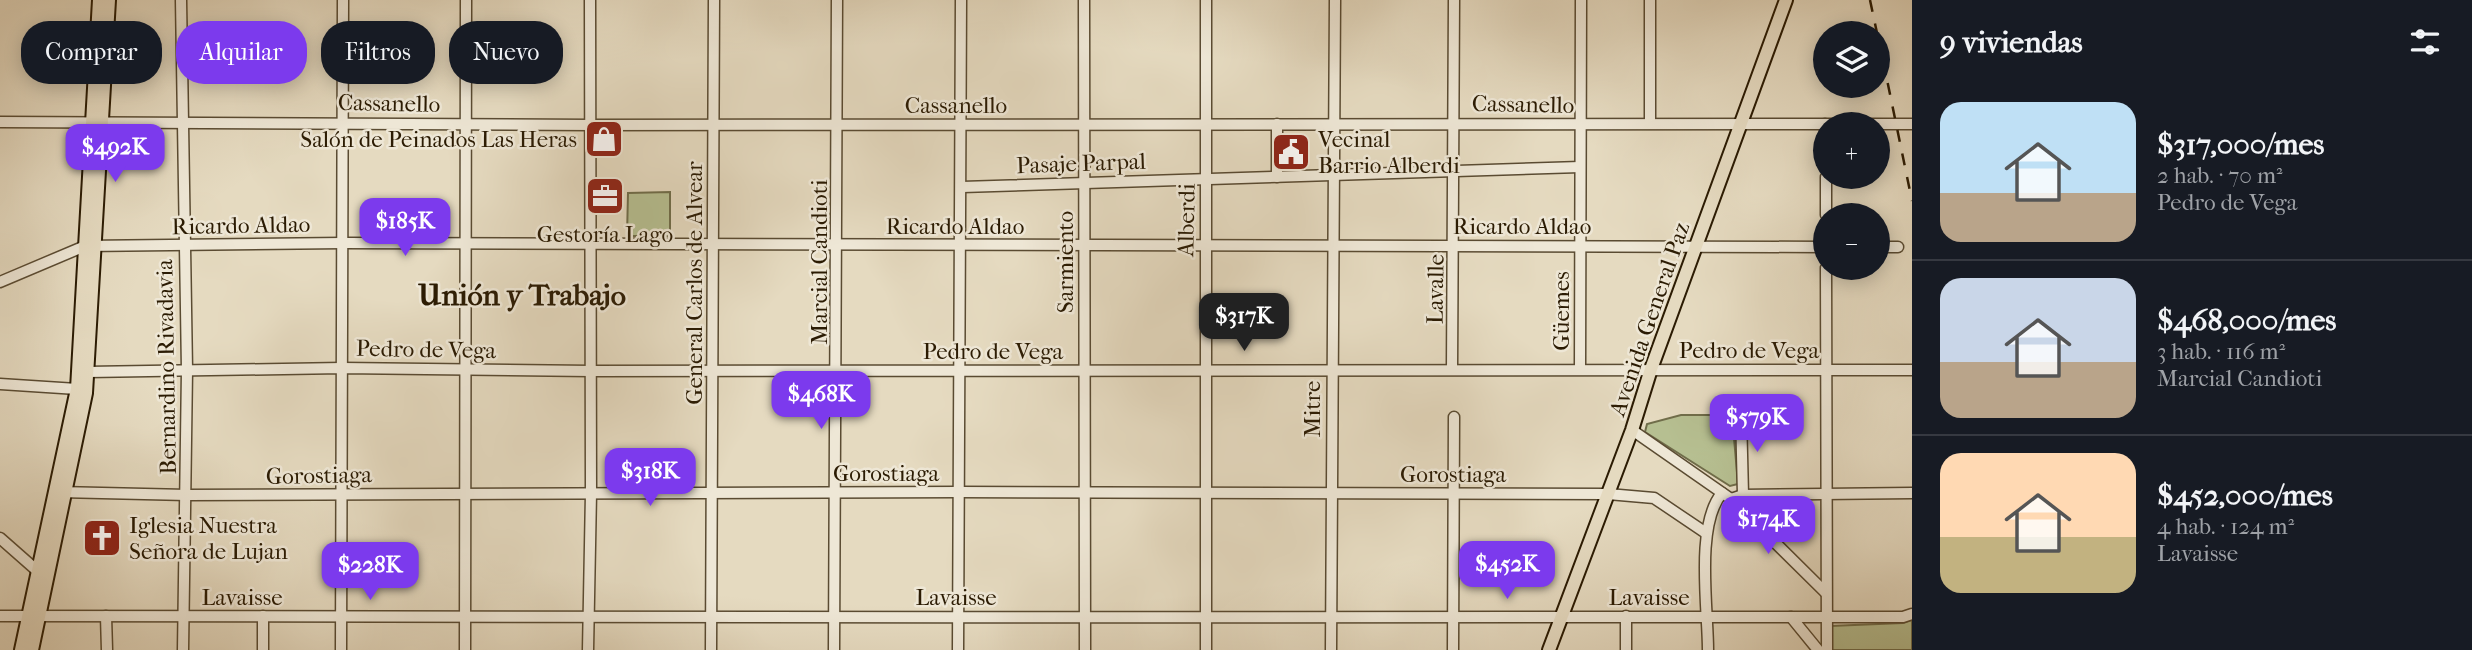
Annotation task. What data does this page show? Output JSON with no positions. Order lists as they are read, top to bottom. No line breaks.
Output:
{"streets":{"main road":["Avenida General Paz"],"street":["Cassanello","Pasaje Parpal","Alberdi","Ricardo Aldao","Marcial Candioti","Sarmiento","General Carlos de Alvear","Lavalle","Güemes","Pedro de Vega","Bernardino Rivadavia","Mitre","Gorostiaga","Lavaisse"]},"crossings":[["Cassanello","Alberdi"],["Cassanello","Marcial Candioti"],["Cassanello","Sarmiento"],["Cassanello","General Carlos de Alvear"],["Cassanello","Lavalle"],["Cassanello","Güemes"],["Cassanello","Avenida General Paz"],["Cassanello","Bernardino Rivadavia"],["Cassanello","Mitre"],["Pasaje Parpal","Alberdi"],["Pasaje Parpal","Sarmiento"],["Pasaje Parpal","Lavalle"],["Pasaje Parpal","Güemes"],["Pasaje Parpal","Mitre"],["Alberdi","Ricardo Aldao"],["Alberdi","Pedro de Vega"],["Alberdi","Gorostiaga"],["Alberdi","Lavaisse"],["Ricardo Aldao","Marcial Candioti"],["Ricardo Aldao","Sarmiento"],["Ricardo Aldao","General Carlos de Alvear"],["Ricardo Aldao","Lavalle"],["Ricardo Aldao","Güemes"],["Ricardo Aldao","Avenida General Paz"],["Ricardo Aldao","Bernardino Rivadavia"],["Ricardo Aldao","Mitre"],["Marcial Candioti","Pedro de Vega"],["Marcial Candioti","Gorostiaga"],["Marcial Candioti","Lavaisse"],["Sarmiento","Pedro de Vega"],["Sarmiento","Gorostiaga"],["Sarmiento","Lavaisse"],["General Carlos de Alvear","Pedro de Vega"],["General Carlos de Alvear","Gorostiaga"],["General Carlos de Alvear","Lavaisse"],["Lavalle","Pedro de Vega"],["Güemes","Pedro de Vega"],["Avenida General Paz","Pedro de Vega"],["Avenida General Paz","Gorostiaga"],["Avenida General Paz","Lavaisse"],["Pedro de Vega","Bernardino Rivadavia"],["Pedro de Vega","Mitre"],["Bernardino Rivadavia","Gorostiaga"],["Bernardino Rivadavia","Lavaisse"],["Mitre","Gorostiaga"],["Mitre","Lavaisse"]],"districts":["Unión y Trabajo"],"places":{"shop":["Salón de Peinados Las Heras"],"public building":["Vecinal Barrio Alberdi"],"office":["Gestoría Lago"],"church":["Iglesia Nuestra Señora de Lujan"]},"page":{"heading":"9 viviendas","map_buttons":["+","−"],"chip":["Comprar","Alquilar","Filtros","Nuevo"],"list":[{"name":"$317,000/mes","note":"2 hab. · 70 m² · Pedro de Vega"},{"name":"$468,000/mes","note":"3 hab. · 116 m² · Marcial Candioti"},{"name":"$452,000/mes","note":"4 hab. · 124 m² · Lavaisse"}],"price":["$492K","$185K","$317K","$468K","$579K","$318K","$174K","$452K","$228K"]}}
